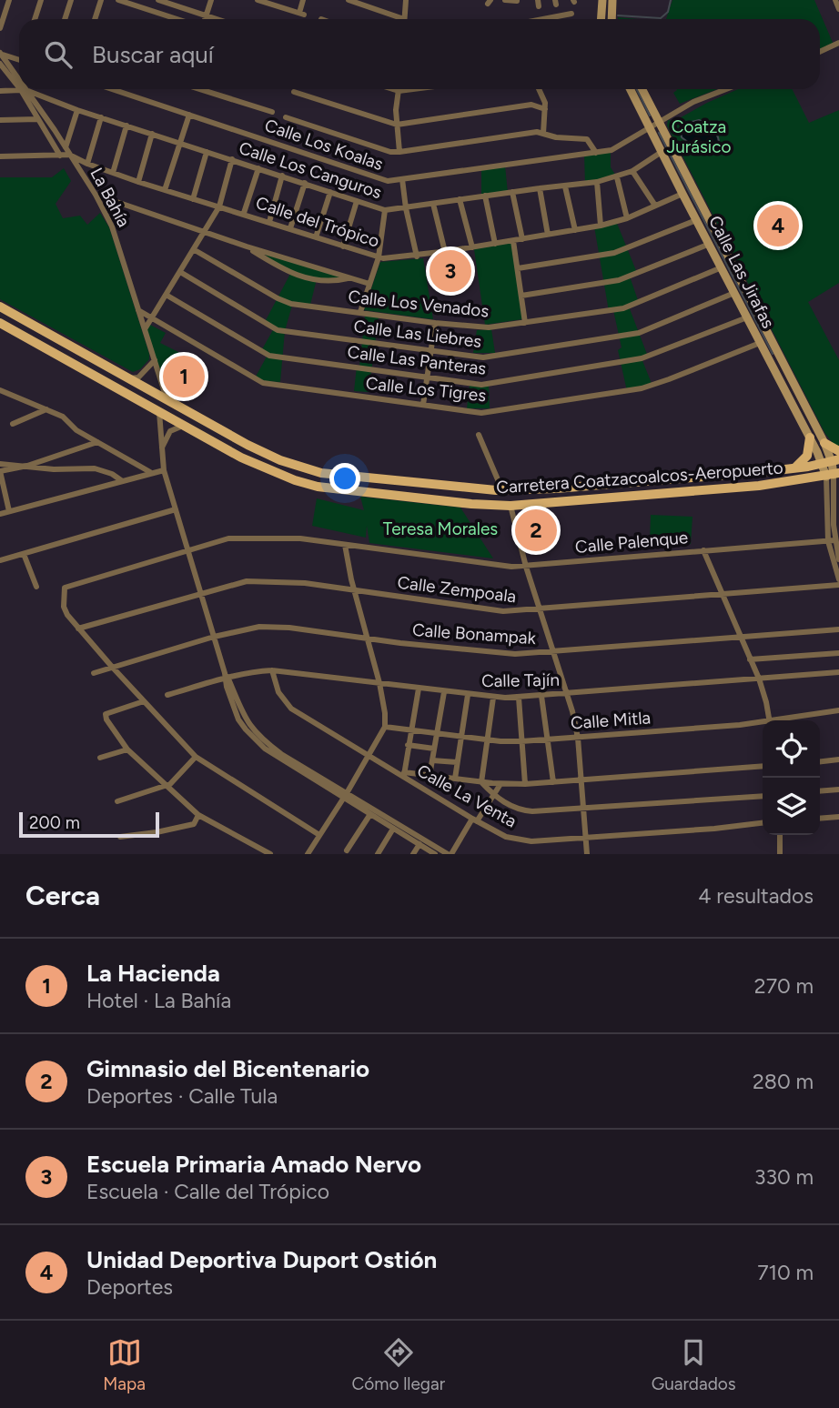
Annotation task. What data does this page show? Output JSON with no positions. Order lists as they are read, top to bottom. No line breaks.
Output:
{"streets":{"main road":["Calle Las Jirafas","Carretera Coatzacoalcos-Aeropuerto"],"street":["Calle Los Koalas","Calle Los Canguros","La Bahía","Calle del Trópico","Calle Los Venados","Calle Las Liebres","Calle Las Panteras","Calle Los Tigres","Calle Palenque","Calle Zempoala","Calle Bonampak","Calle Tajín","Calle Mitla","Calle La Venta"]},"crossings":[["Calle Los Koalas","Calle Las Jirafas"],["Calle Los Canguros","La Bahía"],["Calle Los Canguros","Calle Las Jirafas"],["La Bahía","Calle del Trópico"],["La Bahía","Calle Los Tigres"],["La Bahía","Carretera Coatzacoalcos-Aeropuerto"],["Calle del Trópico","Calle Las Jirafas"],["Calle Las Jirafas","Calle Los Venados"],["Calle Las Jirafas","Calle Las Liebres"],["Calle Las Jirafas","Calle Las Panteras"],["Calle Las Jirafas","Calle Los Tigres"],["Calle Las Jirafas","Carretera Coatzacoalcos-Aeropuerto"],["Calle Palenque","Calle Zempoala"],["Calle Tajín","Calle La Venta"]],"parks":["Coatza Jurásico","Teresa Morales"],"scale_bar":"200 m","page":{"search":"Buscar aquí","pins":["4","3","1","2"],"scale":"200 m","heading":["Cerca","4 resultados"],"list":[{"mark":"1","name":"La Hacienda","note":"Hotel · La Bahía","value":"270 m"},{"mark":"2","name":"Gimnasio del Bicentenario","note":"Deportes · Calle Tula","value":"280 m"},{"mark":"3","name":"Escuela Primaria Amado Nervo","note":"Escuela · Calle del Trópico","value":"330 m"},{"mark":"4","name":"Unidad Deportiva Duport Ostión","note":"Deportes","value":"710 m"}],"nav":["Mapa","Cómo llegar","Guardados"]}}
